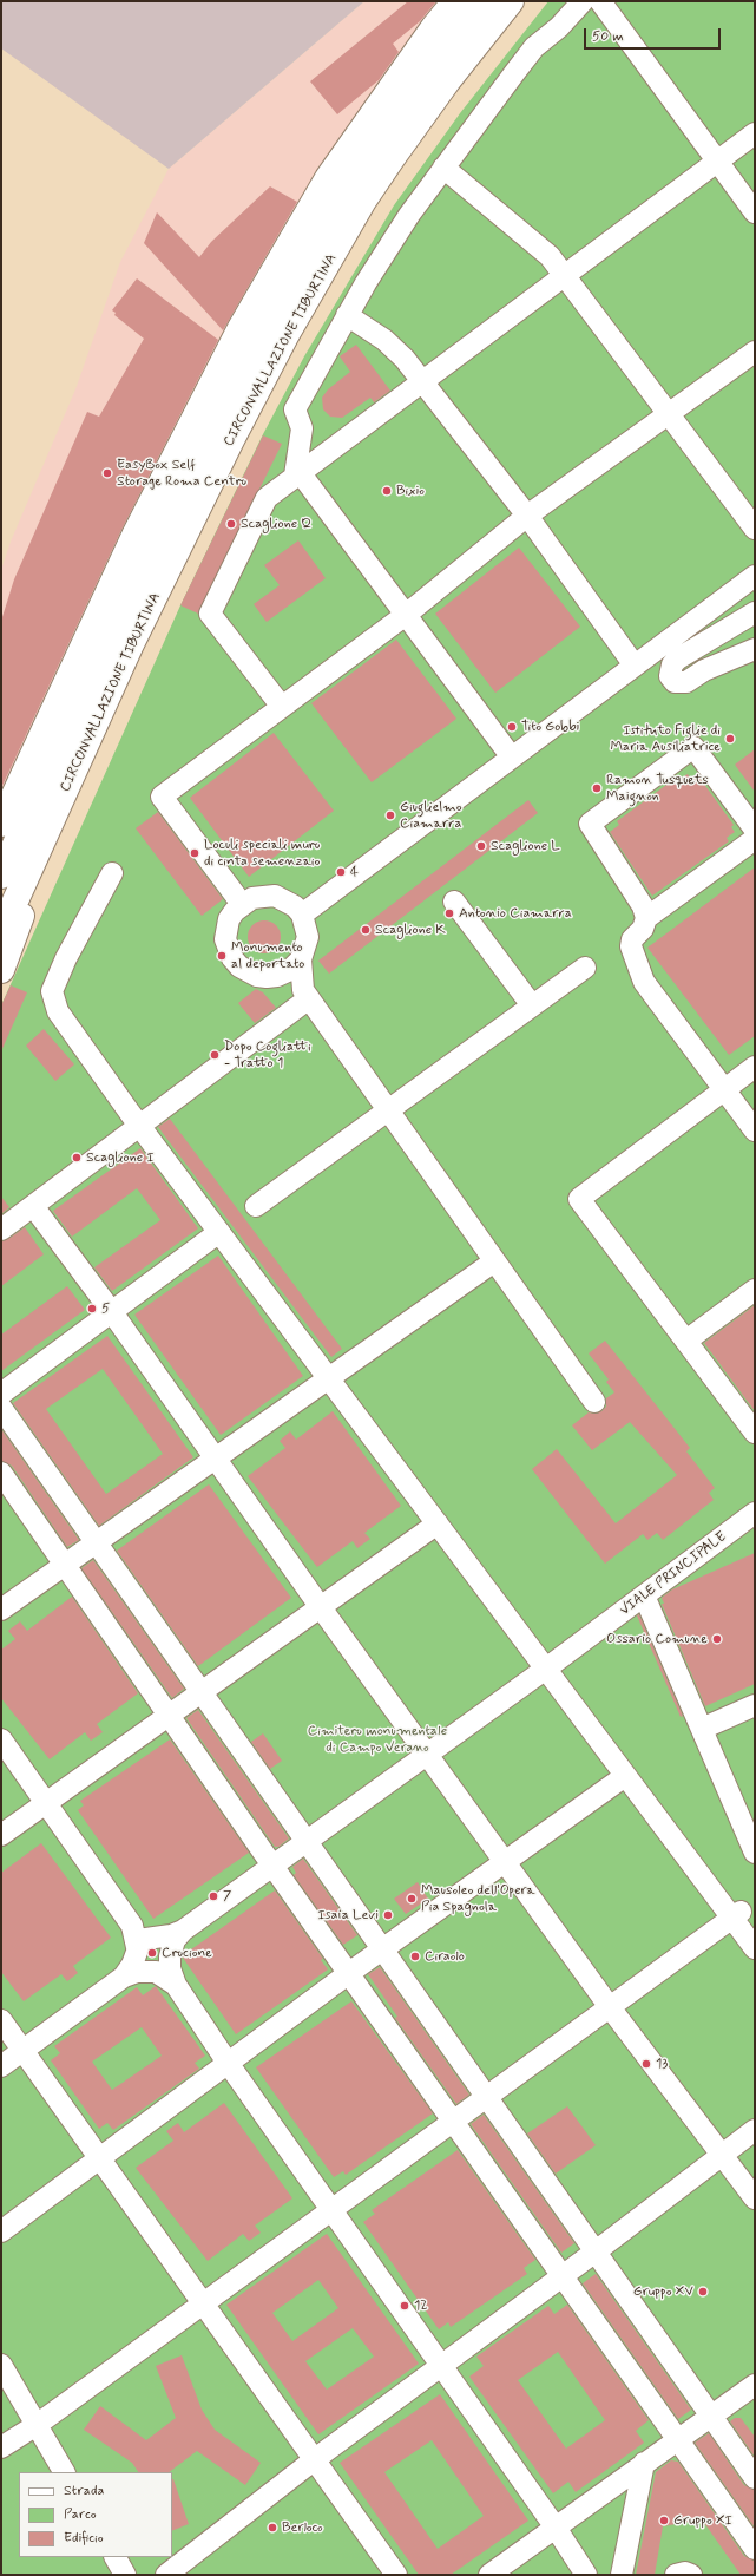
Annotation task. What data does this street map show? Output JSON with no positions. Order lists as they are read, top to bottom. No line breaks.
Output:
{"streets":{"highway":["CIRCONVALLAZIONE TIBURTINA"],"lane":["VIALE PRINCIPALE"]},"parks":["Cimitero monumentale di Campo Verano"],"places":["EasyBox Self Storage Roma Centro","Bixio","Scaglione Q","Tito Gobbi","Istituto Figlie di Maria Ausiliatrice","Ramon Tusquets Maignon","Giuglielmo Ciamarra","Scaglione L","Loculi speciali muro di cinta semenzaio","4","Antonio Ciamarra","Scaglione K","Monumento al deportato","Dopo Cogliatti - Tratto 1","Scaglione I","5","Ossario Comune","7","Mausoleo dell'Opera Pia Spagnola","Isaia Levi","Crocione","Ciraolo","13","Gruppo XV","12","Gruppo XI","Berloco"],"legend":["Strada","Parco","Edificio"],"scale_bar":"50 m"}
